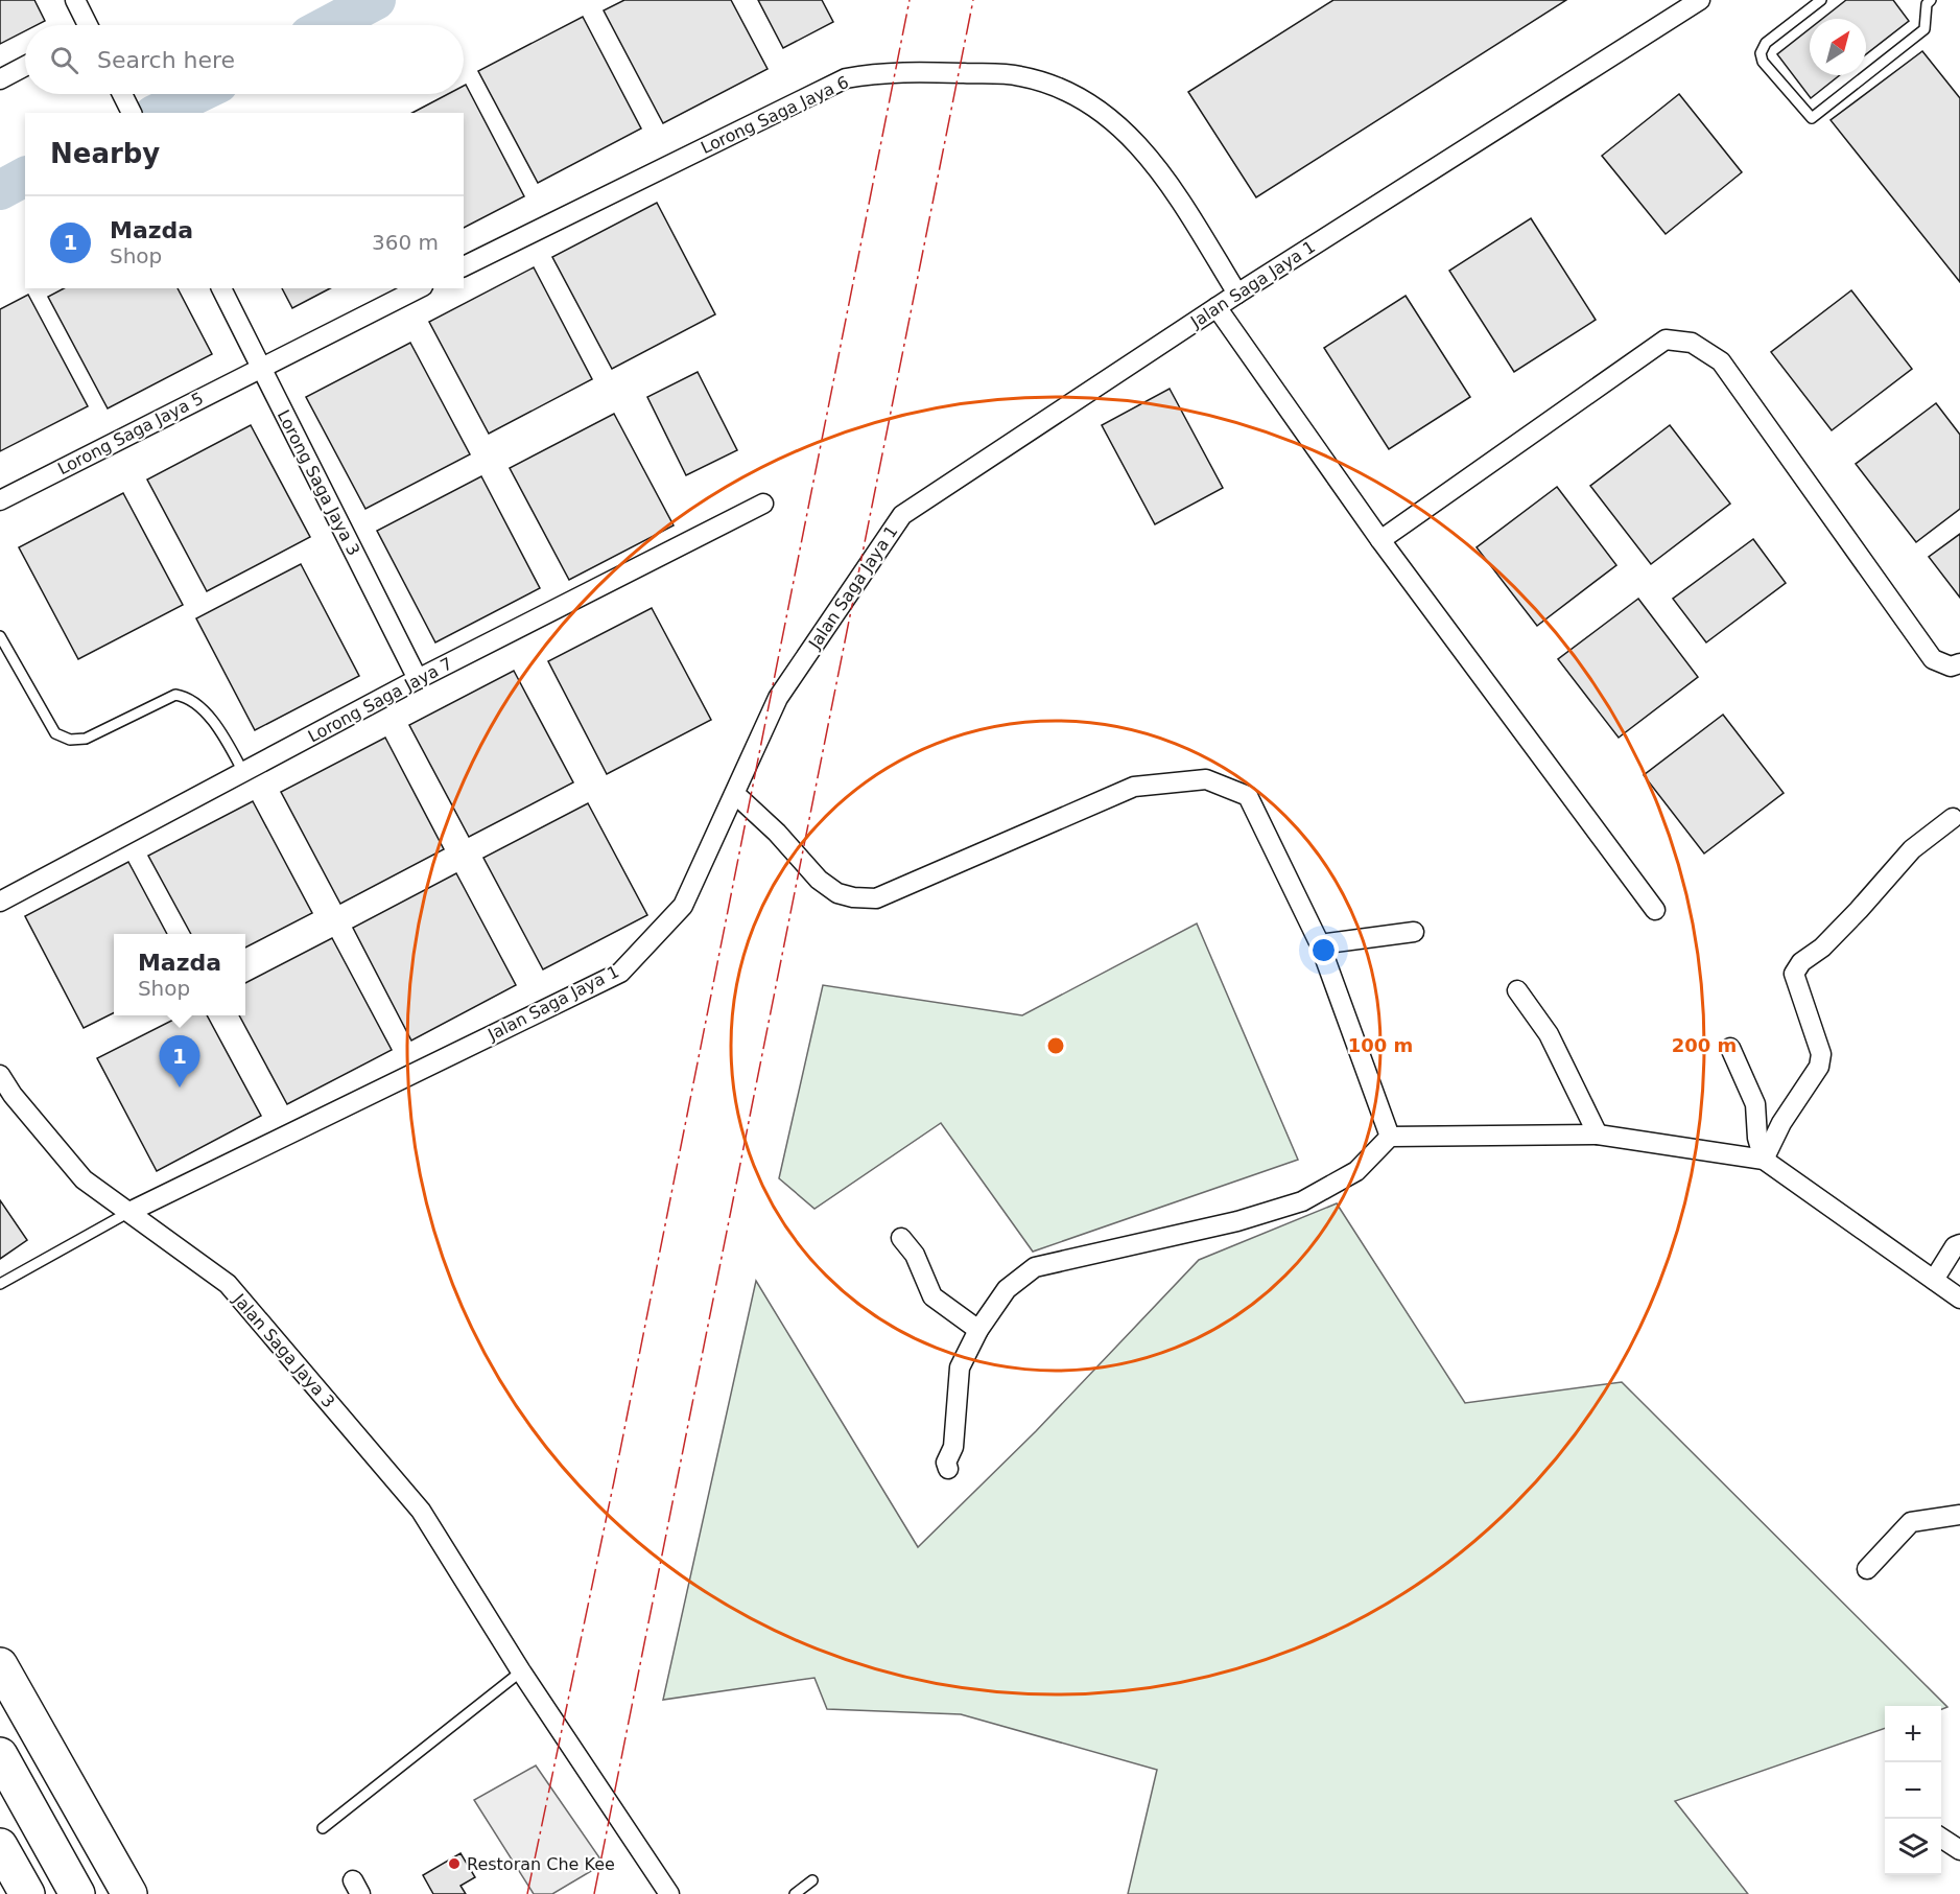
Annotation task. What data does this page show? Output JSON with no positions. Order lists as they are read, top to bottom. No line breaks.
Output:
{"streets":{"street":["Lorong Saga Jaya 6","Jalan Saga Jaya 1","Lorong Saga Jaya 5","Lorong Saga Jaya 3","Lorong Saga Jaya 7","Jalan Saga Jaya 3"]},"crossings":[["Lorong Saga Jaya 6","Jalan Saga Jaya 1"],["Jalan Saga Jaya 1","Jalan Saga Jaya 3"],["Lorong Saga Jaya 5","Lorong Saga Jaya 3"],["Lorong Saga Jaya 3","Lorong Saga Jaya 7"]],"places":["Restoran Che Kee"],"north":"top right","page":{"search":"Search here","heading":"Nearby","list":[{"mark":"1","name":"Mazda","note":"Shop","value":"360 m"}],"popup":["Mazda","Shop"],"pins":"1","map_buttons":["+","−"]},"rings":["100 m","200 m"]}
